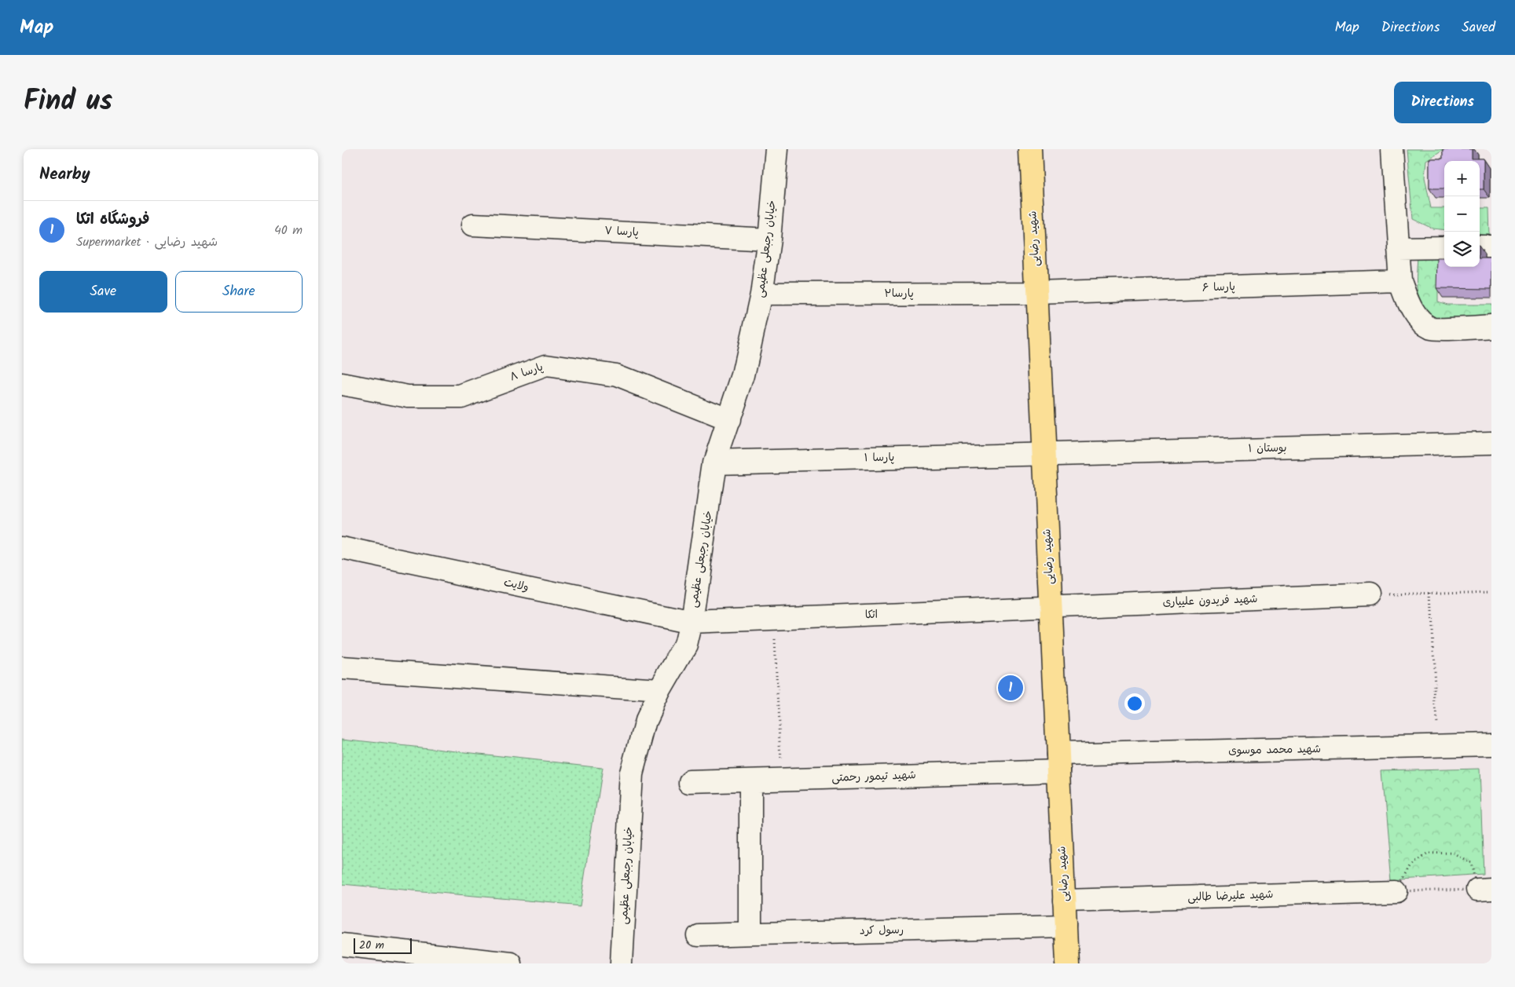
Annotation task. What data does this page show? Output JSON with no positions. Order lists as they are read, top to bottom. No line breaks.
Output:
{"streets":{"main road":["شهید رضایی"],"street":["پارسا ۷","خیابان رجبعلی عظیمی","پارسا ۶","پارسا۲","پارسا ۸","بوستان ۱","پارسا ۱","ولایت","شهید فریدون علییاری","اتکا","شهید محمد موسوی","شهید تیمور رحمتی","شهید علیرضا طالبی","رسول کرد"]},"crossings":[["پارسا ۷","خیابان رجبعلی عظیمی"],["شهید رضایی","پارسا ۶"],["شهید رضایی","پارسا۲"],["شهید رضایی","بوستان ۱"],["شهید رضایی","پارسا ۱"],["شهید رضایی","شهید فریدون علییاری"],["شهید رضایی","اتکا"],["شهید رضایی","شهید محمد موسوی"],["شهید رضایی","شهید تیمور رحمتی"],["شهید رضایی","شهید علیرضا طالبی"],["شهید رضایی","رسول کرد"],["خیابان رجبعلی عظیمی","پارسا۲"],["خیابان رجبعلی عظیمی","پارسا ۸"],["خیابان رجبعلی عظیمی","پارسا ۱"],["خیابان رجبعلی عظیمی","ولایت"],["خیابان رجبعلی عظیمی","اتکا"],["پارسا ۶","پارسا۲"],["بوستان ۱","پارسا ۱"],["ولایت","اتکا"],["شهید فریدون علییاری","اتکا"],["شهید محمد موسوی","شهید تیمور رحمتی"]],"scale_bar":"20 m","page":{"header":"Map","nav":["Map","Directions","Saved"],"title":"Find us","buttons":["Directions",["Save","Share"]],"heading":"Nearby","map_buttons":["+","−"],"list":[{"mark":"1","name":"فروشگاه اتکا","note":"Supermarket · شهید رضایی","value":"40 m"}],"pins":"1","scale":"20 m"}}
